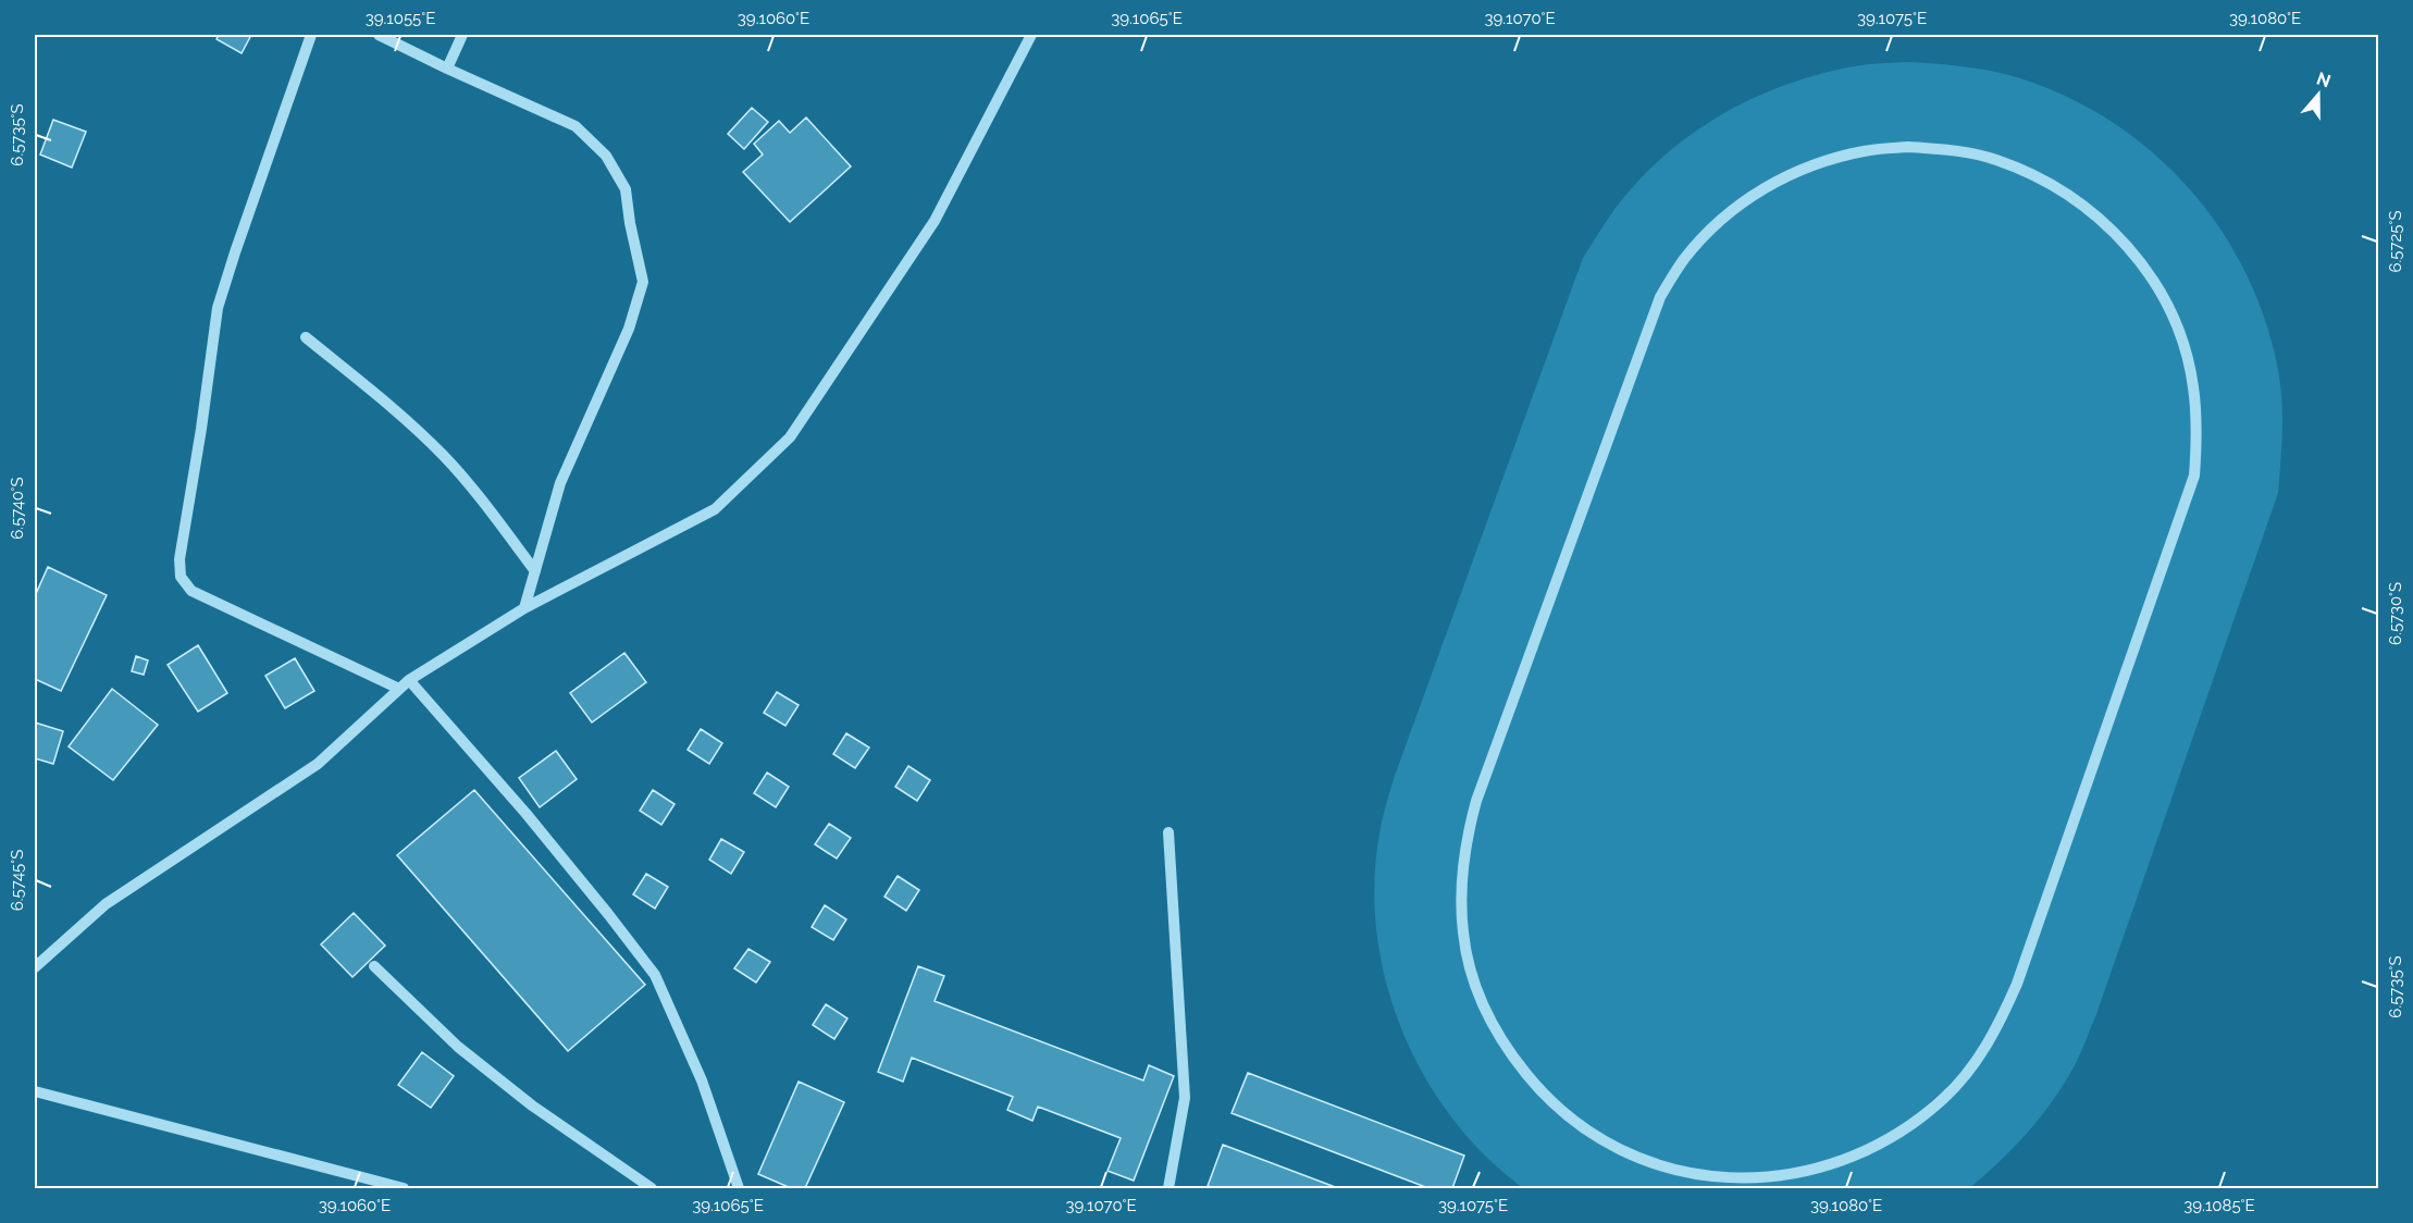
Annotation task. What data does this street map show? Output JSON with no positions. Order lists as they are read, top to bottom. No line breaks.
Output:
{"north":"top","coordinates":["39.1055°E","39.1060°E","39.1065°E","39.1070°E","39.1075°E","39.1080°E","6.5735°S","6.5725°S","6.5740°S","6.5730°S","6.5745°S","39.1085°E"]}
